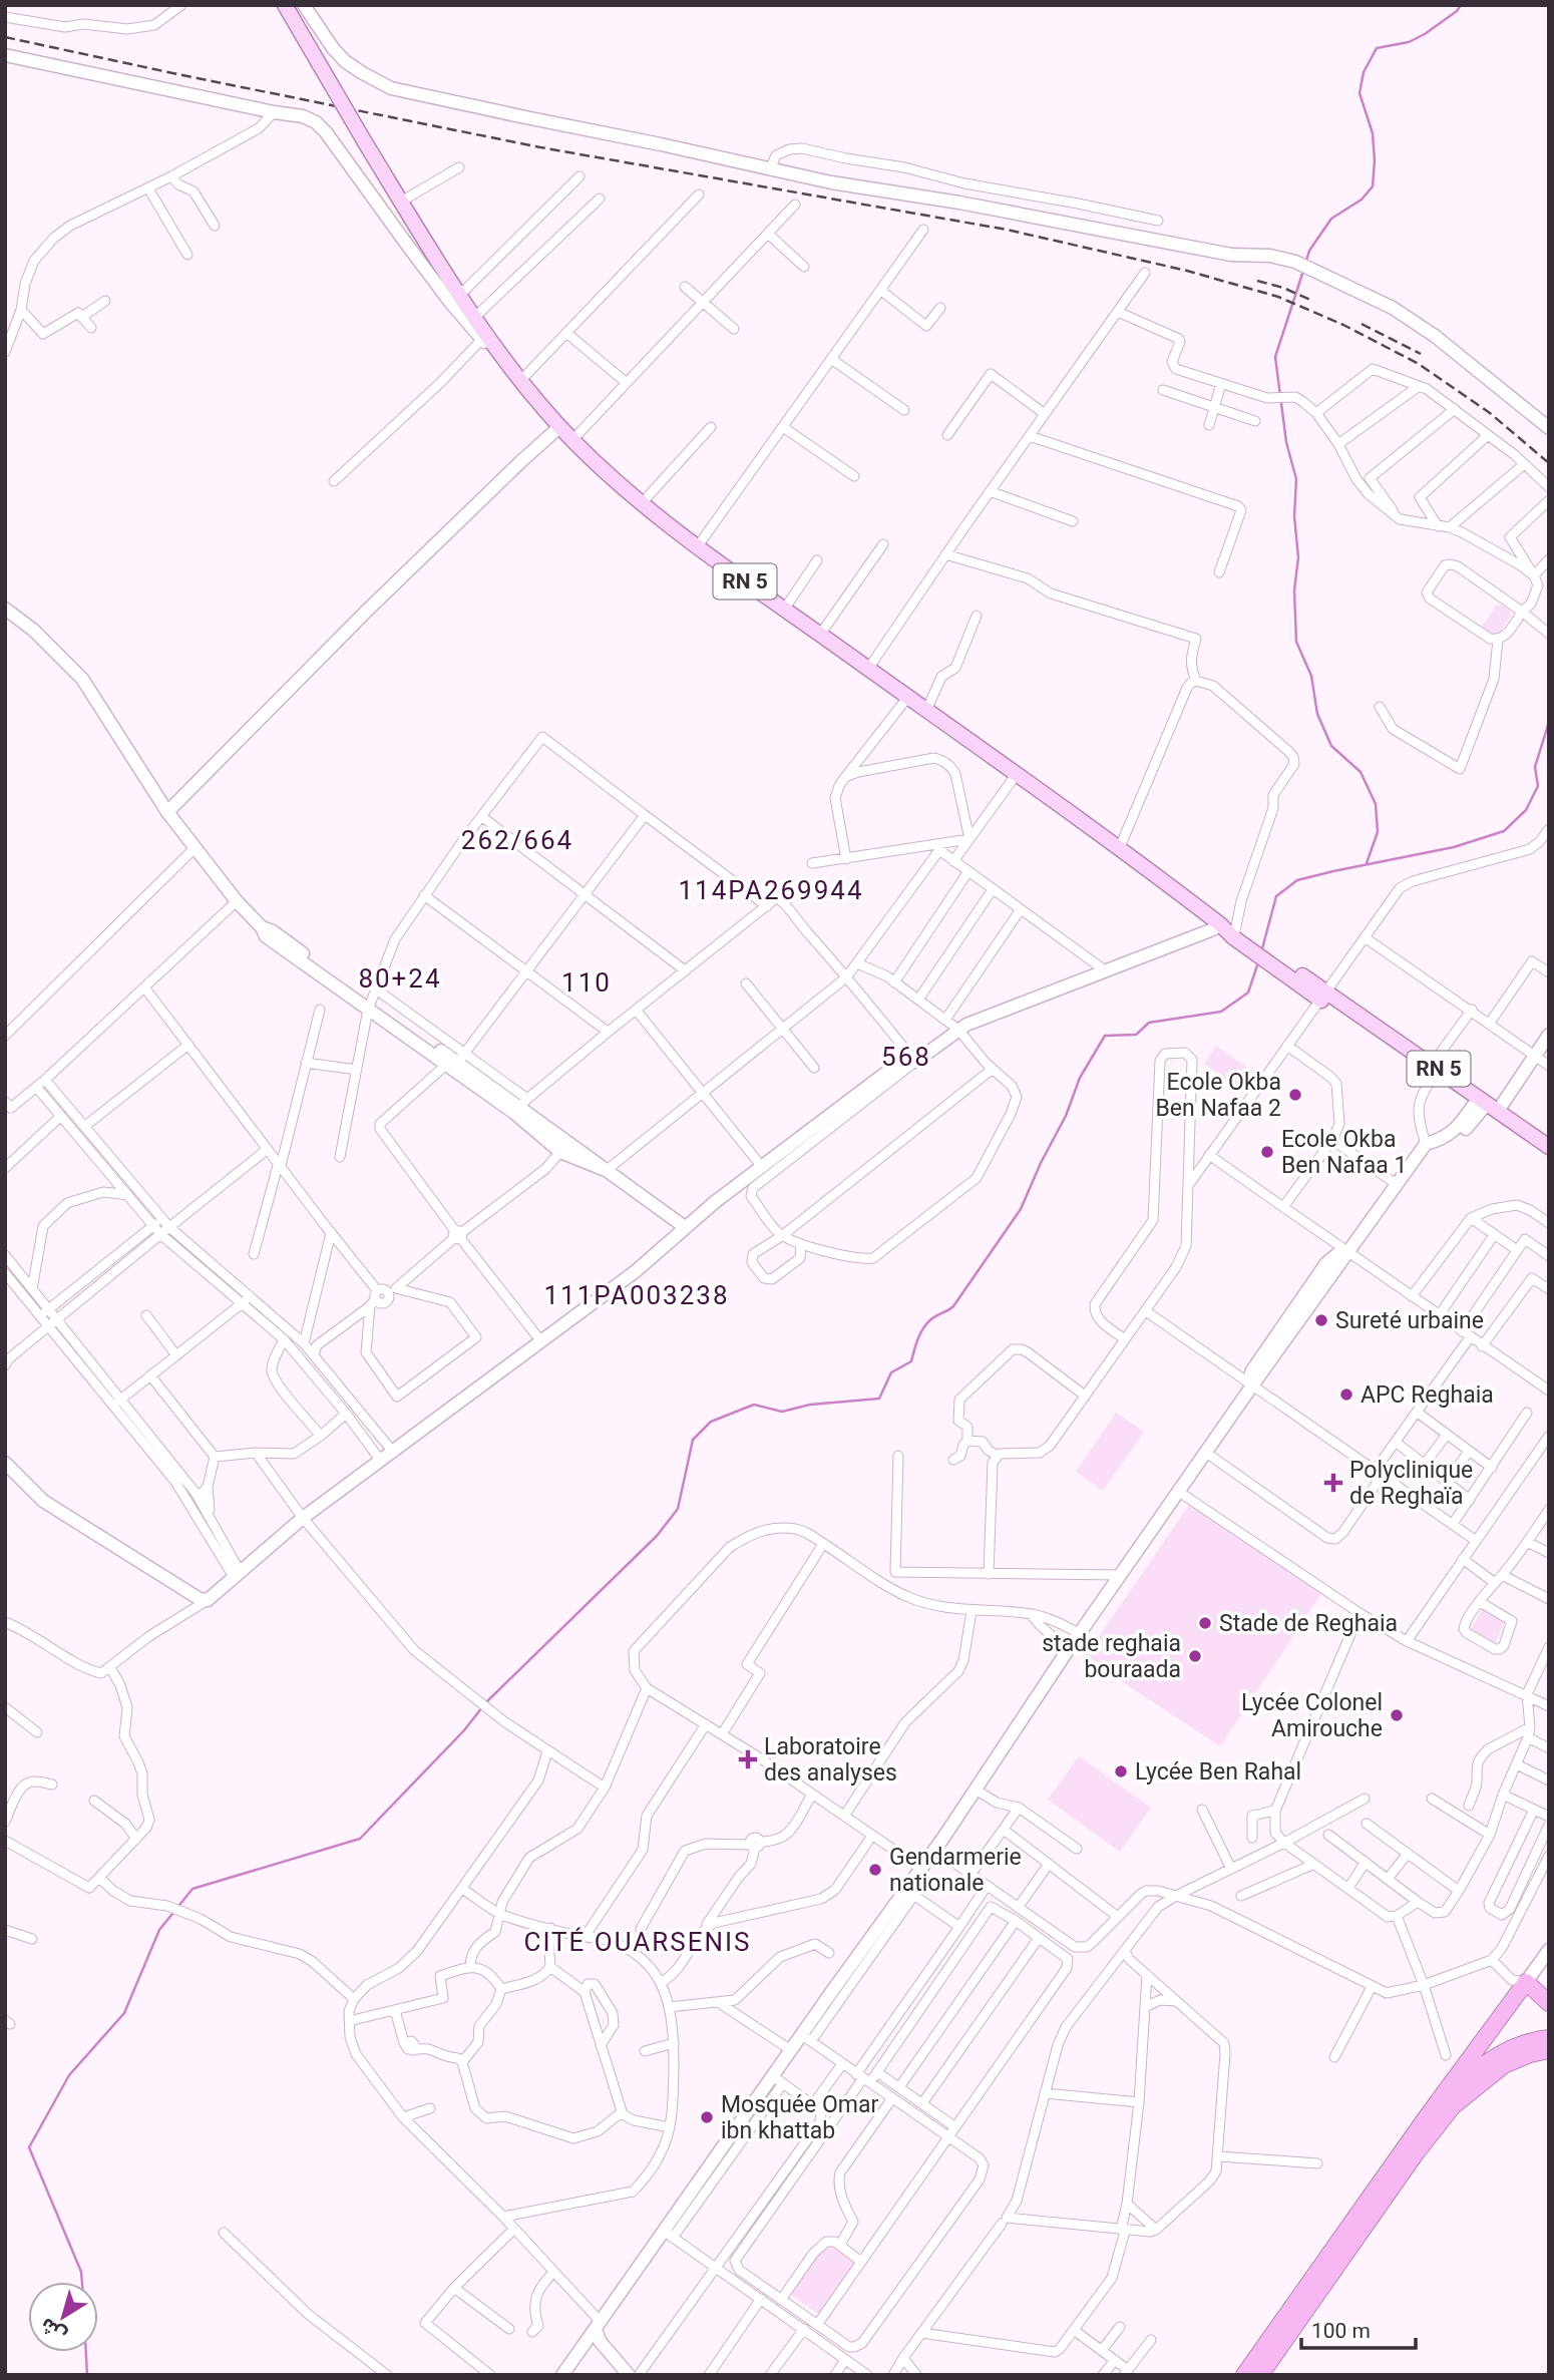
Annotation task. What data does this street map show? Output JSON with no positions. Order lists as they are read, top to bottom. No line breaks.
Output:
{"streets":{"main road":["RN 5"]},"districts":["262/664","114PA269944","80+24","110","568","111PA003238","CITÉ OUARSENIS"],"places":{"other":["Ecole Okba Ben Nafaa 2","Ecole Okba Ben Nafaa 1","Sureté urbaine","APC Reghaia","Stade de Reghaia","stade reghaia bouraada","Lycée Colonel Amirouche","Lycée Ben Rahal","Gendarmerie nationale","Mosquée Omar ibn khattab"],"health":["Polyclinique de Reghaïa","Laboratoire des analyses"]},"scale_bar":"100 m","north":"bottom left"}
